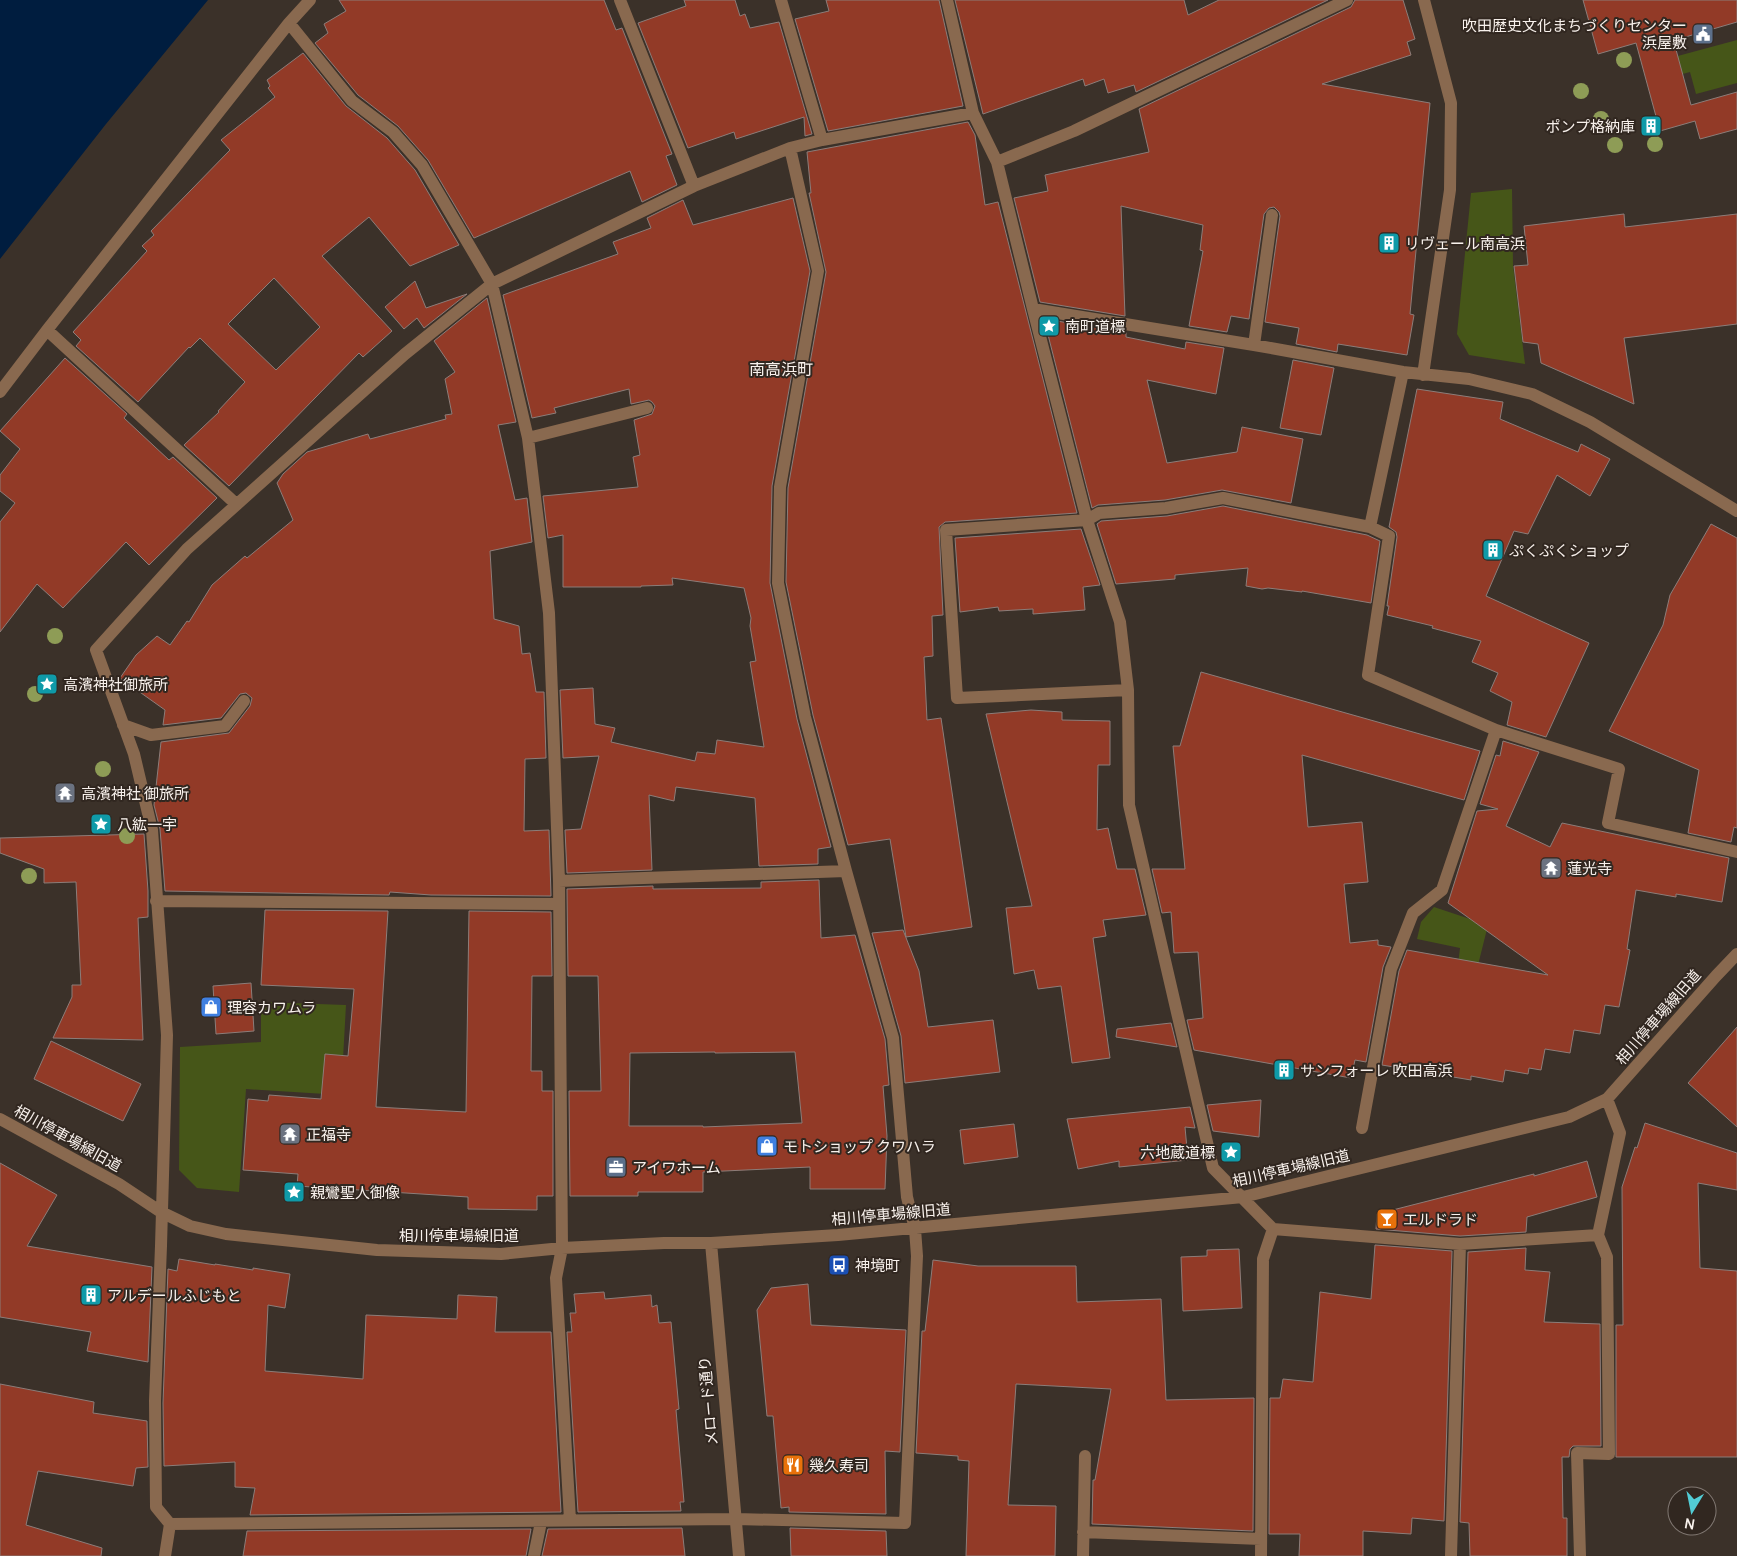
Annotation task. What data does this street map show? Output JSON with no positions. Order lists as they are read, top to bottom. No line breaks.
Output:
{"streets":{"street":["相川停車場線旧道","メロード通り"]},"crossings":[["相川停車場線旧道","メロード通り"]],"districts":["南高浜町"],"places":{"public building":["吹田歴史文化まちづくりセンター 浜屋敷"],"building":["ポンプ格納庫","リヴェール南高浜","ぷくぷくショップ","サンフォーレ 吹田高浜","アルデールふじもと"],"place":["南町道標","高濱神社御旅所","八紘一宇","六地蔵道標","親鸞聖人御像"],"temple":["高濱神社 御旅所","蓮光寺","正福寺"],"shop":["理容カワムラ","モトショップ クワハラ"],"office":["アイワホーム"],"bar":["エルドラド"],"bus stop":["神境町"],"restaurant":["幾久寿司"]},"north":"bottom"}
